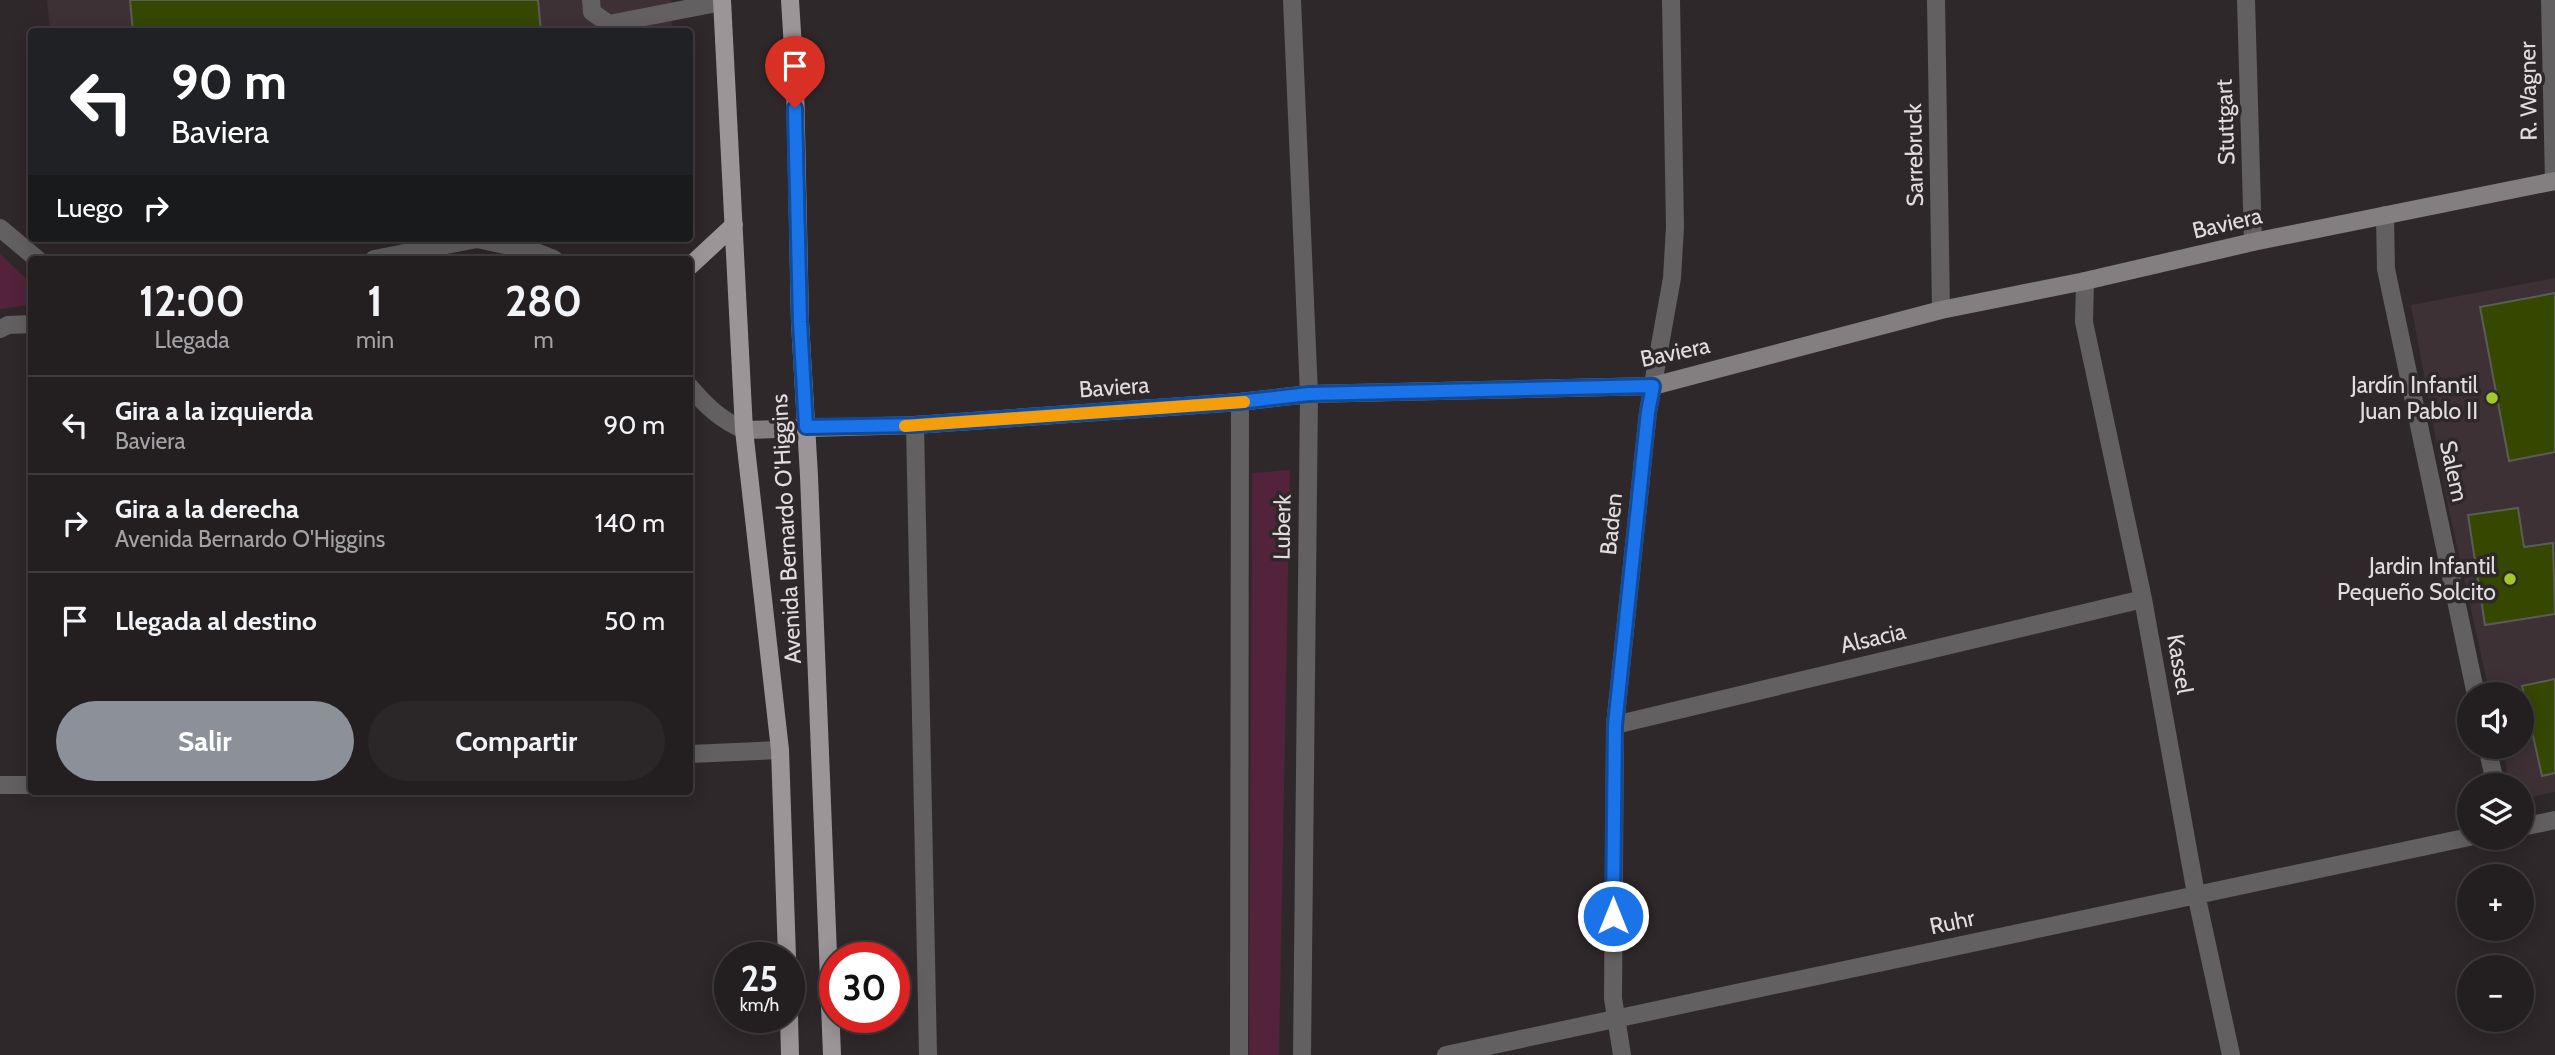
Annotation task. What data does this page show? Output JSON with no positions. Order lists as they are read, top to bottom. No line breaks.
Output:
{"streets":{"main road":["Avenida Bernardo O'Higgins"],"street":["R. Wagner","Stuttgart","Sarrebruck","Baviera","Salem","Baden","Luberk","Alsacia","Kassel","Ruhr"]},"crossings":[["R. Wagner","Baviera"],["Stuttgart","Baviera"],["Sarrebruck","Baviera"],["Baviera","Salem"],["Baviera","Baden"],["Baviera","Luberk"],["Baviera","Avenida Bernardo O'Higgins"],["Baviera","Kassel"],["Baden","Alsacia"],["Baden","Ruhr"],["Alsacia","Kassel"],["Kassel","Ruhr"]],"places":["Jardín Infantil Juan Pablo II","Jardin Infantil Pequeño Solcito"],"page":{"turn":["90 m","Baviera"],"then":"Luego","eta":["12:00","Llegada","1","min","280","m"],"list":[{"name":"Gira a la izquierda","note":"Baviera","value":"90 m"},{"name":"Gira a la derecha","note":"Avenida Bernardo O'Higgins","value":"140 m"},{"name":"Llegada al destino","value":"50 m"}],"map_buttons":["+","−"],"buttons":["Salir","Compartir"],"speed":"25 km/h","limit":"30"}}
